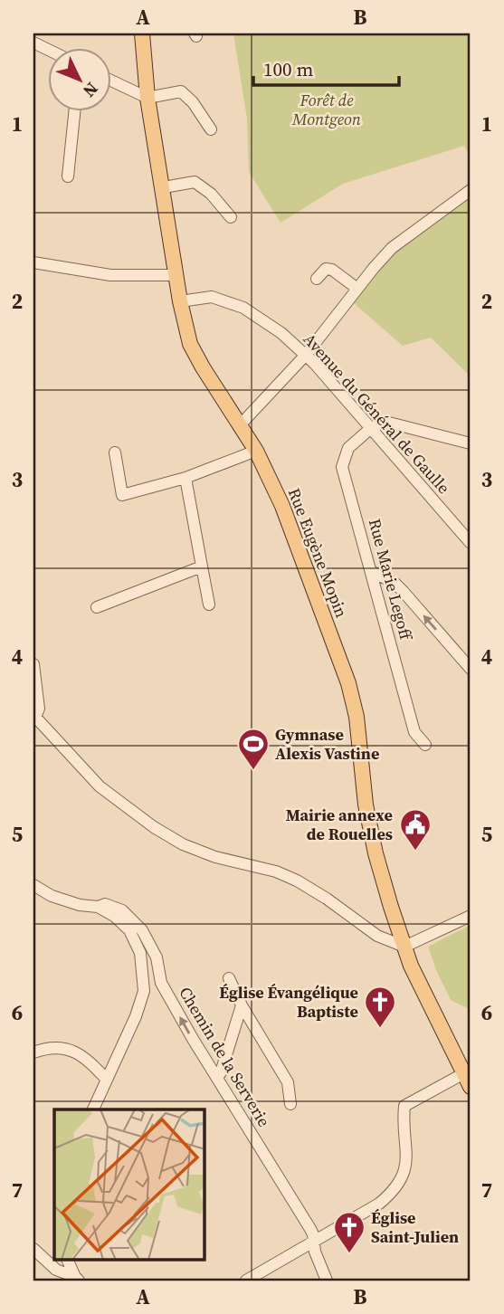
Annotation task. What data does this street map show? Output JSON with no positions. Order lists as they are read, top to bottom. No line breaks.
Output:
{"streets":{"main road":["Rue Eugène Mopin"],"street":["Avenue du Général de Gaulle","Rue Marie Legoff","Chemin de la Serverie"]},"crossings":[["Avenue du Général de Gaulle","Rue Eugène Mopin"],["Avenue du Général de Gaulle","Rue Marie Legoff"]],"parks":["Forêt de Montgeon"],"places":{"sports":["Gymnase Alexis Vastine"],"public building":["Mairie annexe de Rouelles"],"church":["Église Évangélique Baptiste","Église Saint-Julien"]},"scale_bar":"100 m","north":"bottom right","grid":{"columns":["A","B"],"rows":["1","2","3","4","5","6","7"]}}
